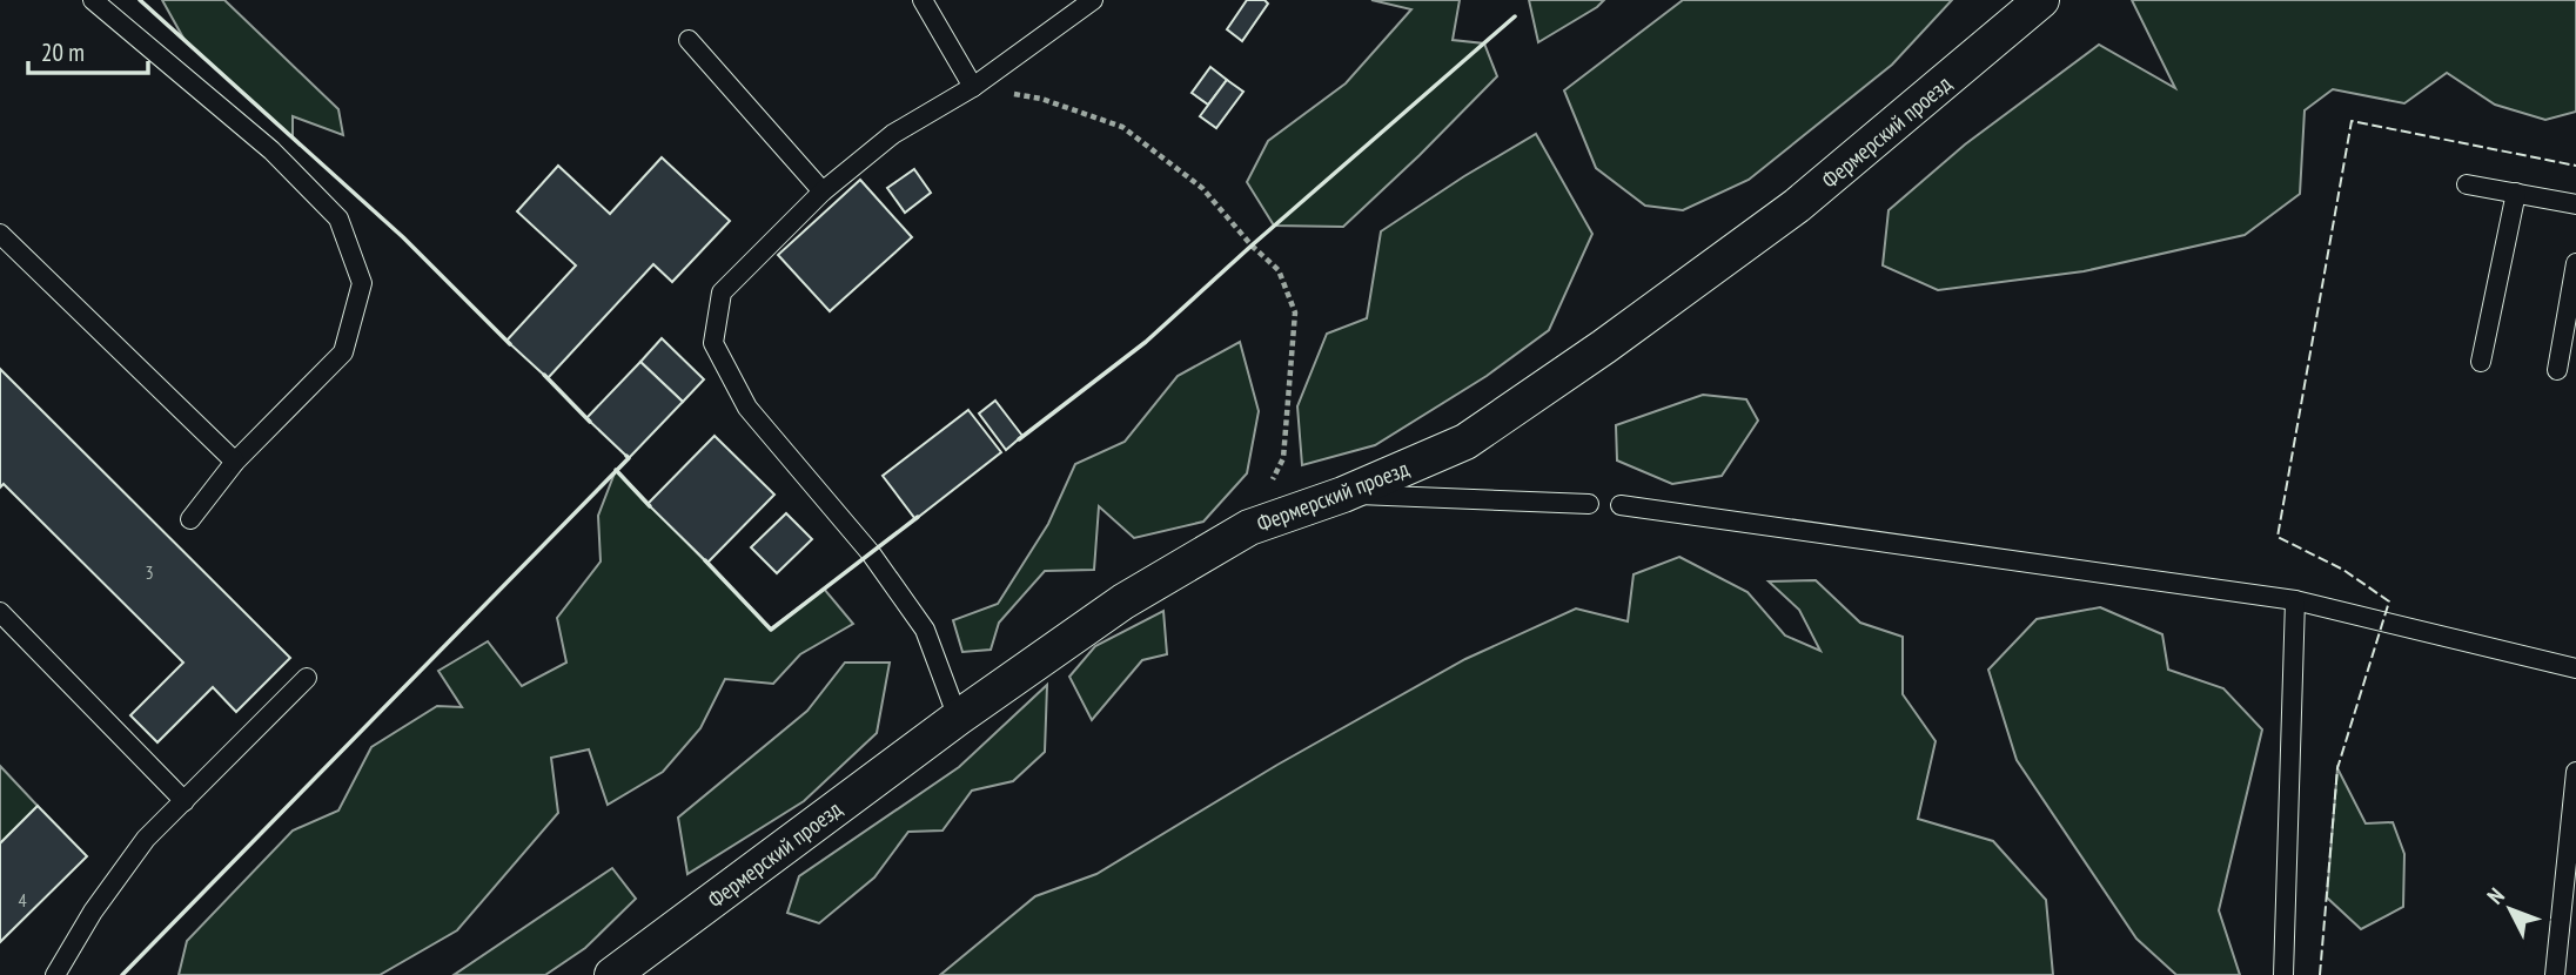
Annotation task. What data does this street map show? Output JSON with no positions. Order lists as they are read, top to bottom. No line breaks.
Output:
{"streets":{"street":["Фермерский проезд"]},"house_numbers":["3","4"],"scale_bar":"20 m","north":"top left"}
